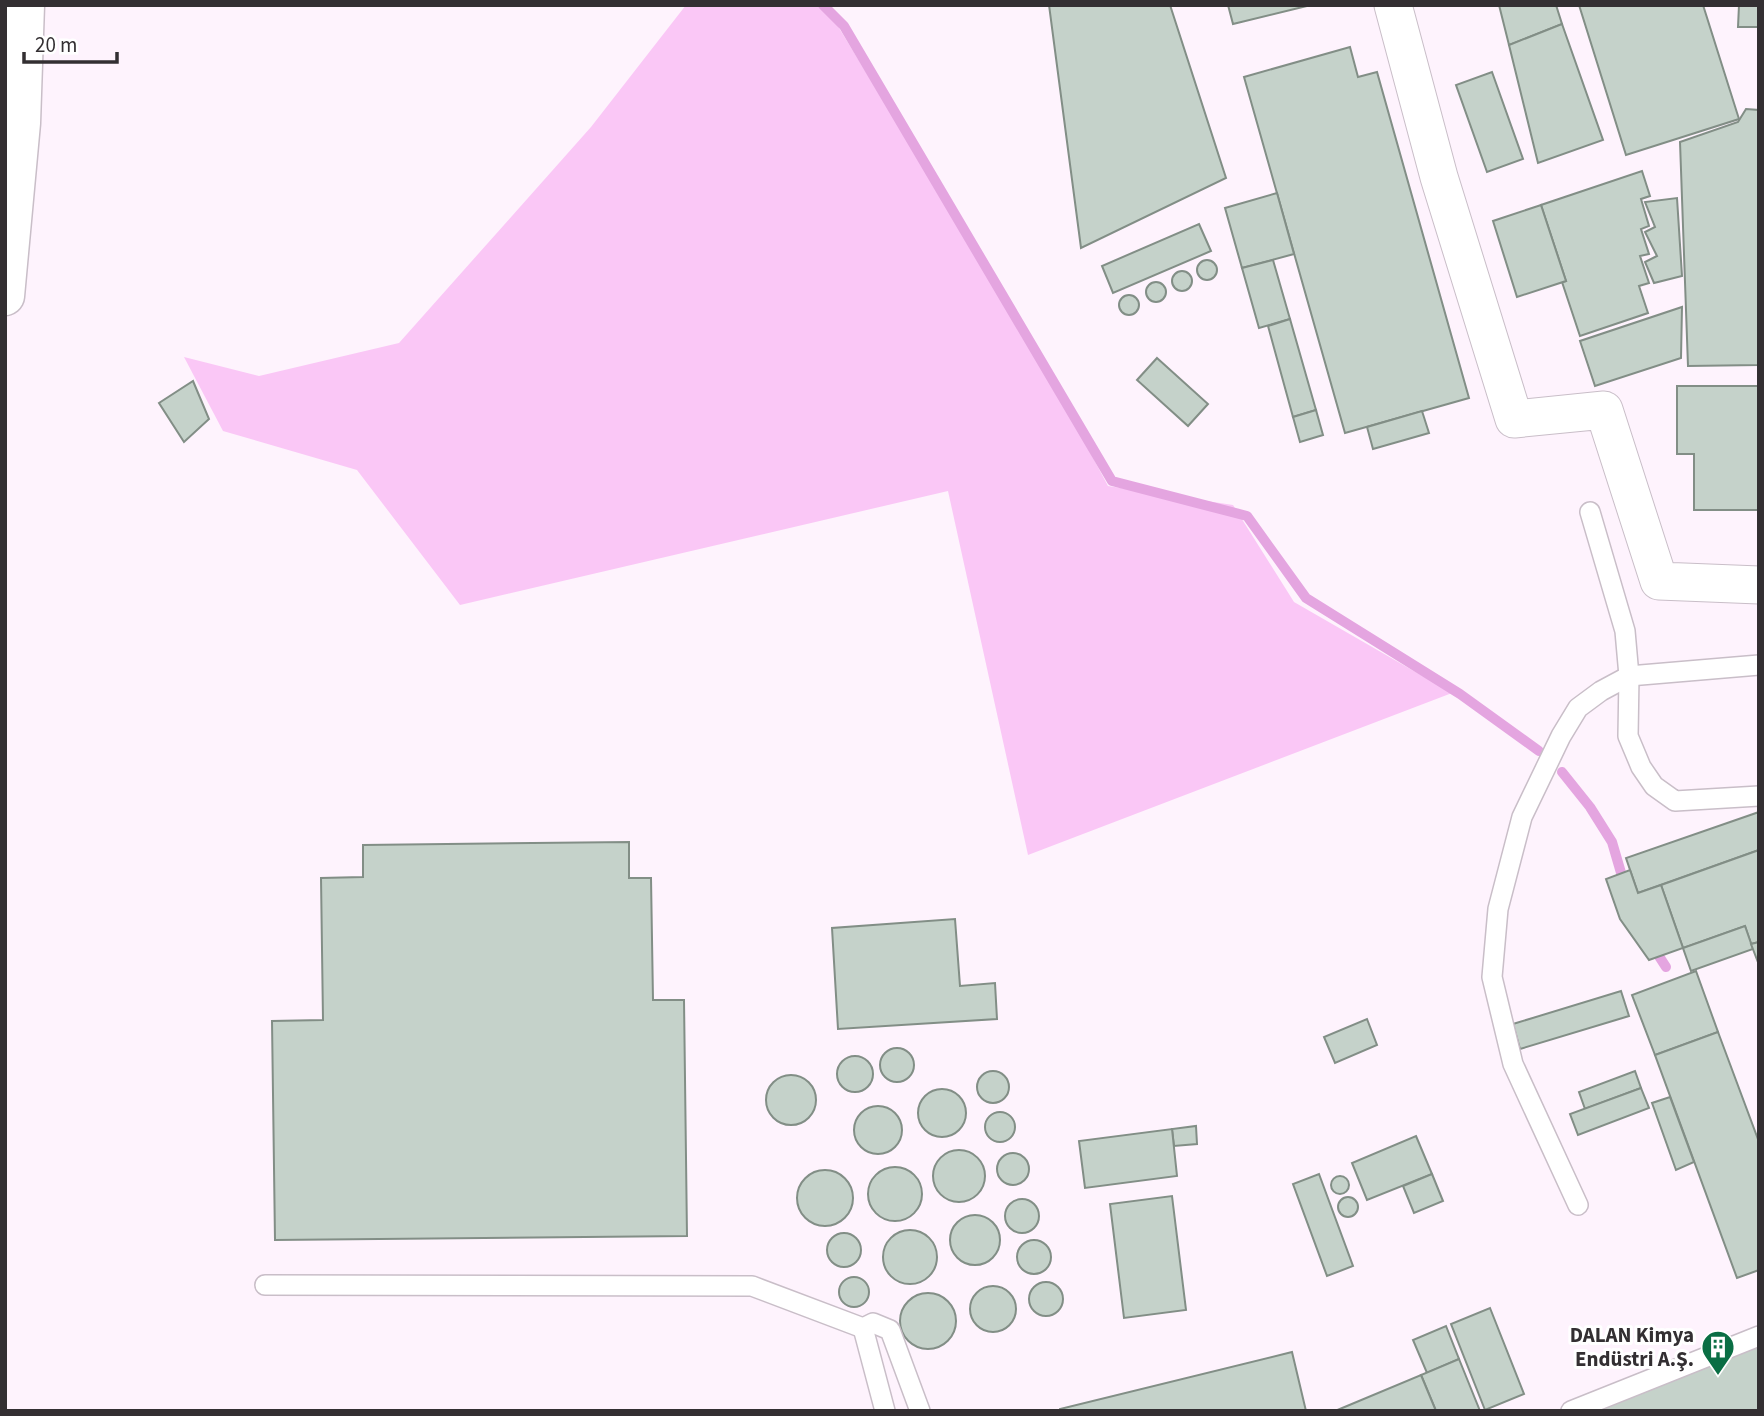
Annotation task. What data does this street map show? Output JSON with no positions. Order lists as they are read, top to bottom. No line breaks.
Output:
{"places":{"building":["DALAN Kimya Endüstri A.Ş."]},"scale_bar":"20 m"}
